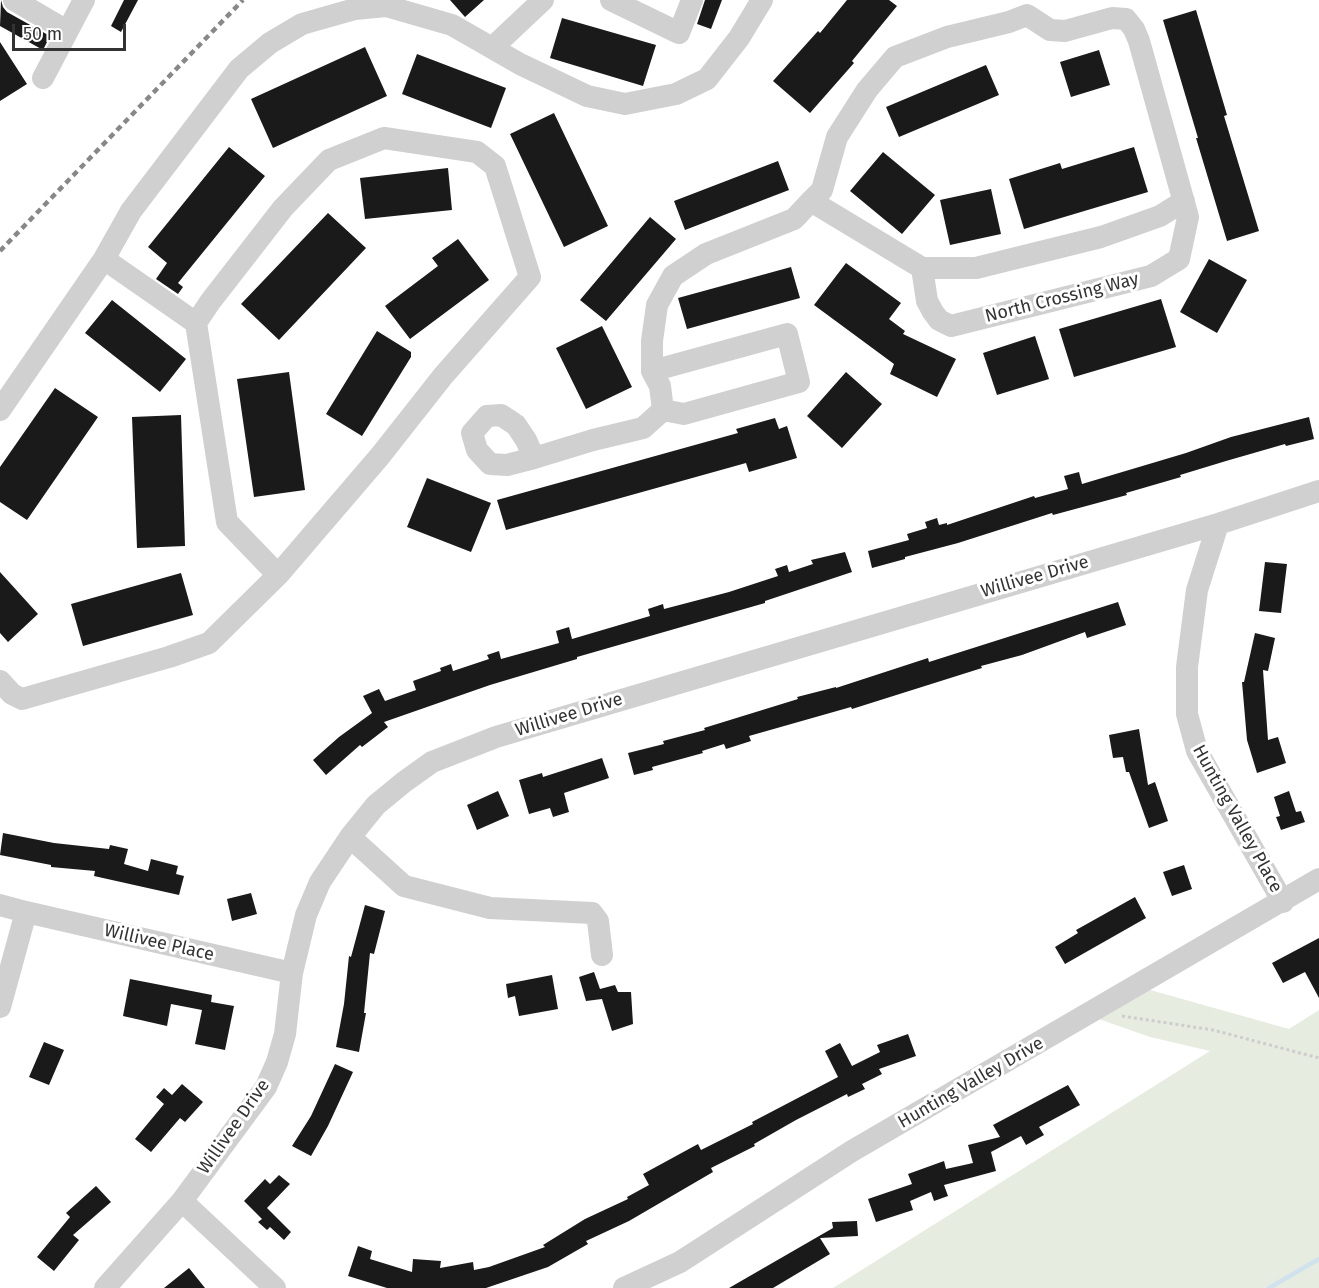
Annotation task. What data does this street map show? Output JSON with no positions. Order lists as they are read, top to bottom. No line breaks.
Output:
{"streets":{"street":["North Crossing Way","Willivee Drive","Hunting Valley Place","Willivee Place","Hunting Valley Drive"]},"crossings":[["Willivee Drive","Hunting Valley Place"],["Willivee Drive","Willivee Place"],["Hunting Valley Place","Hunting Valley Drive"]],"scale_bar":"50 m"}
